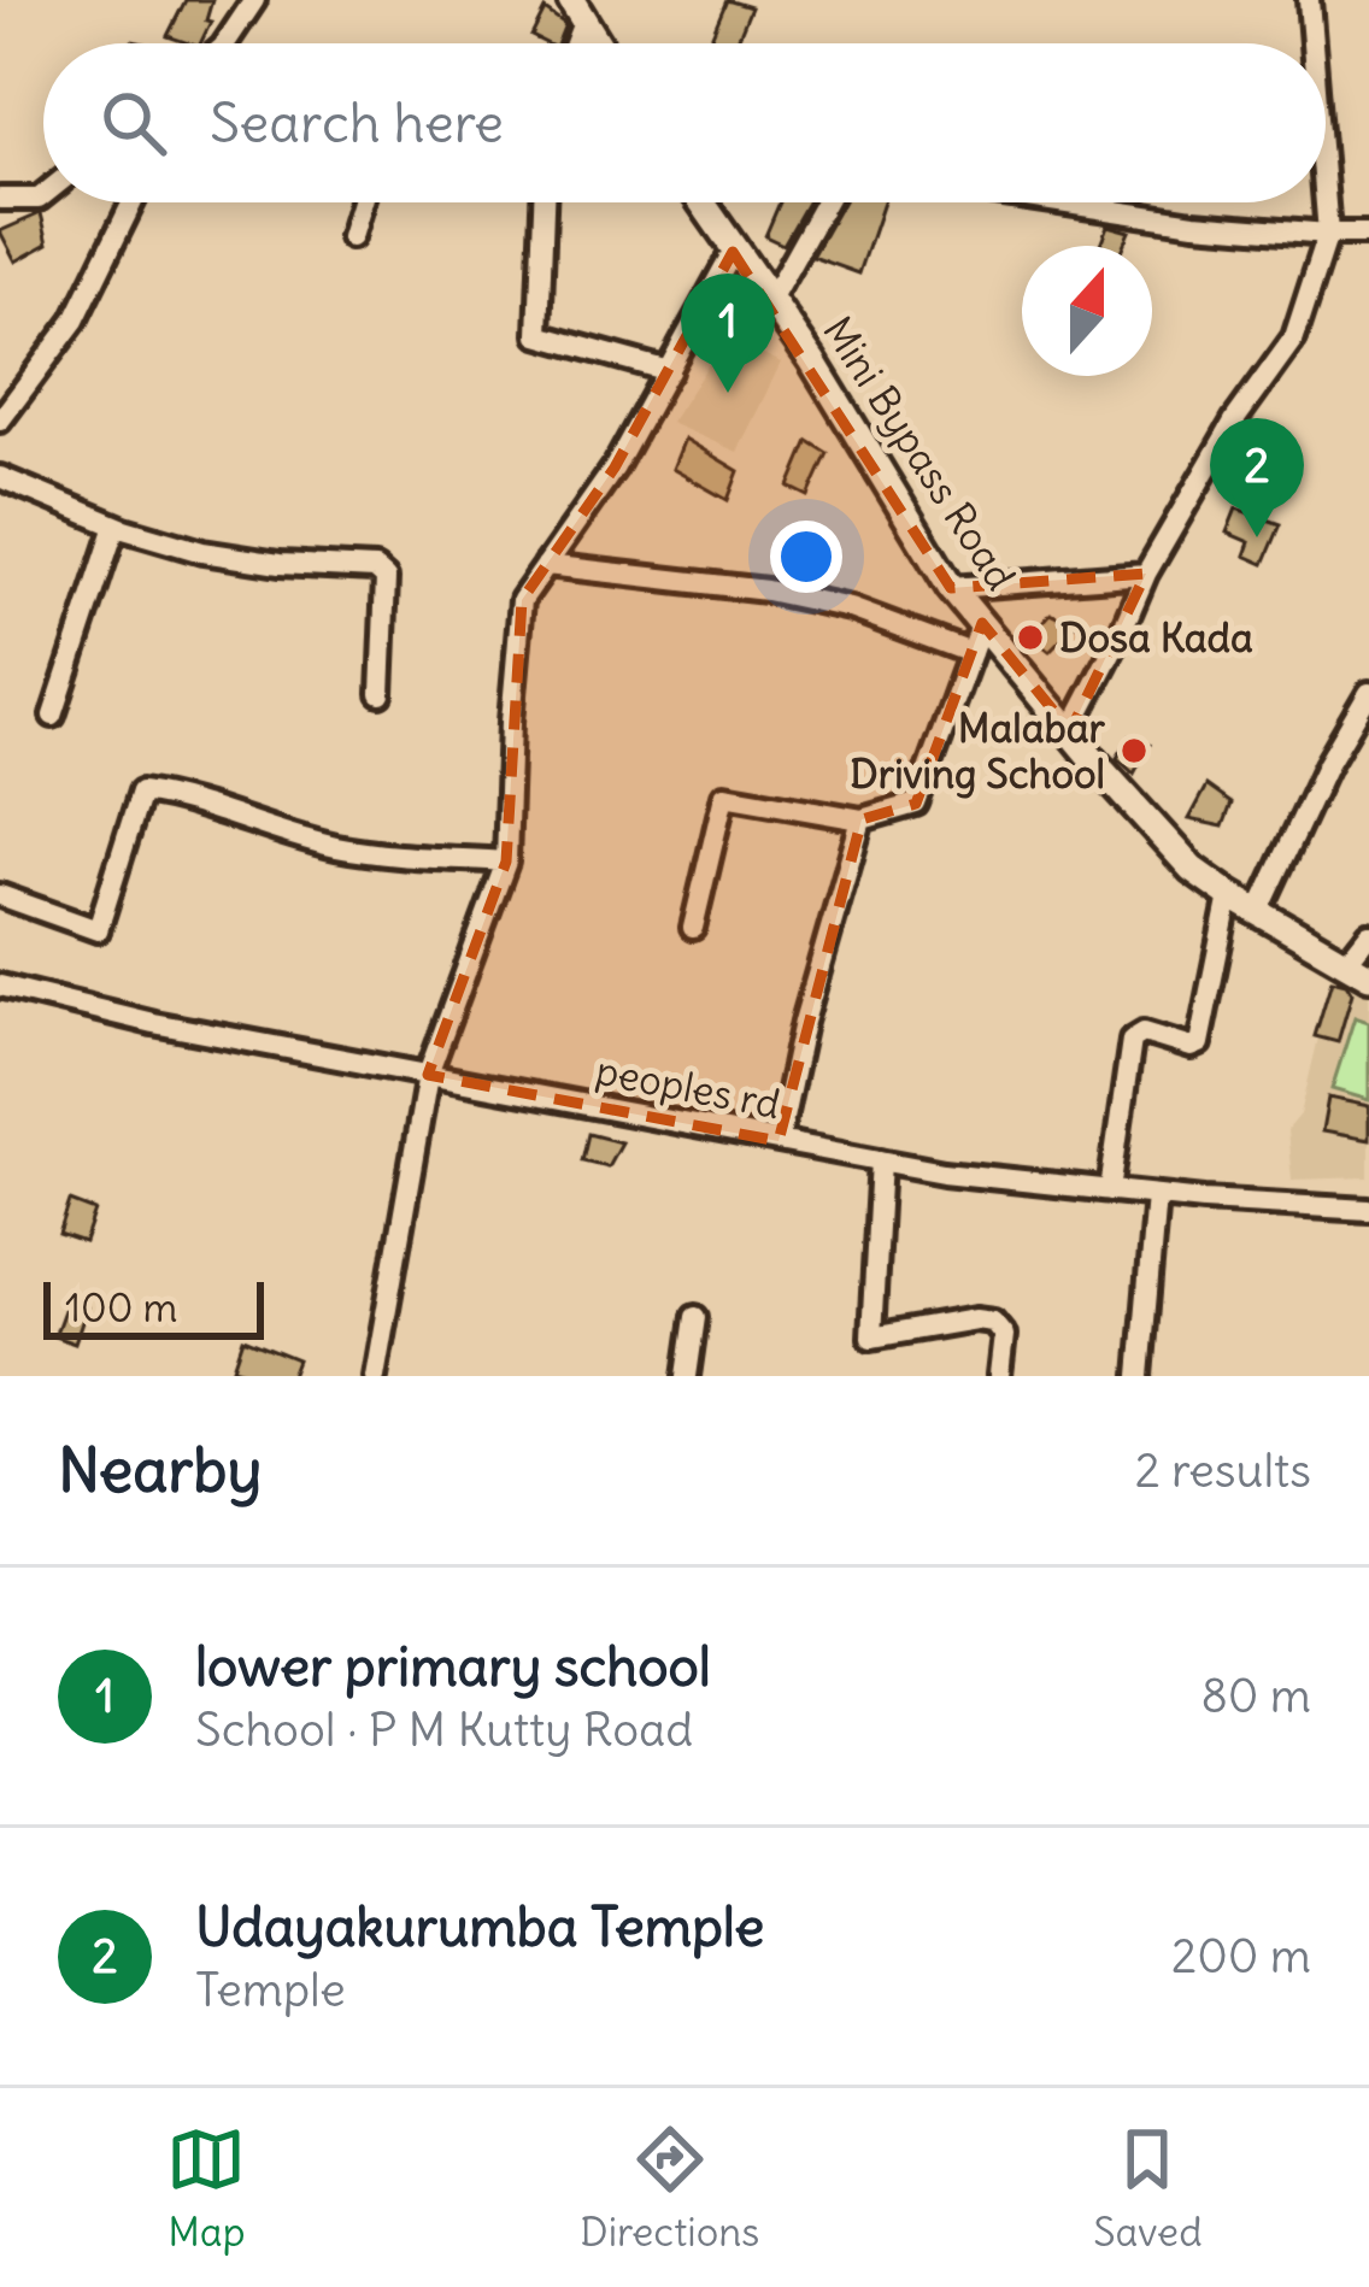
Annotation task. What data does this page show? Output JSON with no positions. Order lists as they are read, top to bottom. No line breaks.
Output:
{"streets":{"main road":["Mini Bypass Road"],"street":["peoples rd"]},"places":["Dosa Kada","Malabar Driving School"],"scale_bar":"100 m","north":"top","page":{"search":"Search here","pins":["1","2"],"scale":"100 m","heading":["Nearby","2 results"],"list":[{"mark":"1","name":"lower primary school","note":"School · P M Kutty Road","value":"80 m"},{"mark":"2","name":"Udayakurumba Temple","note":"Temple","value":"200 m"}],"nav":["Map","Directions","Saved"]}}
